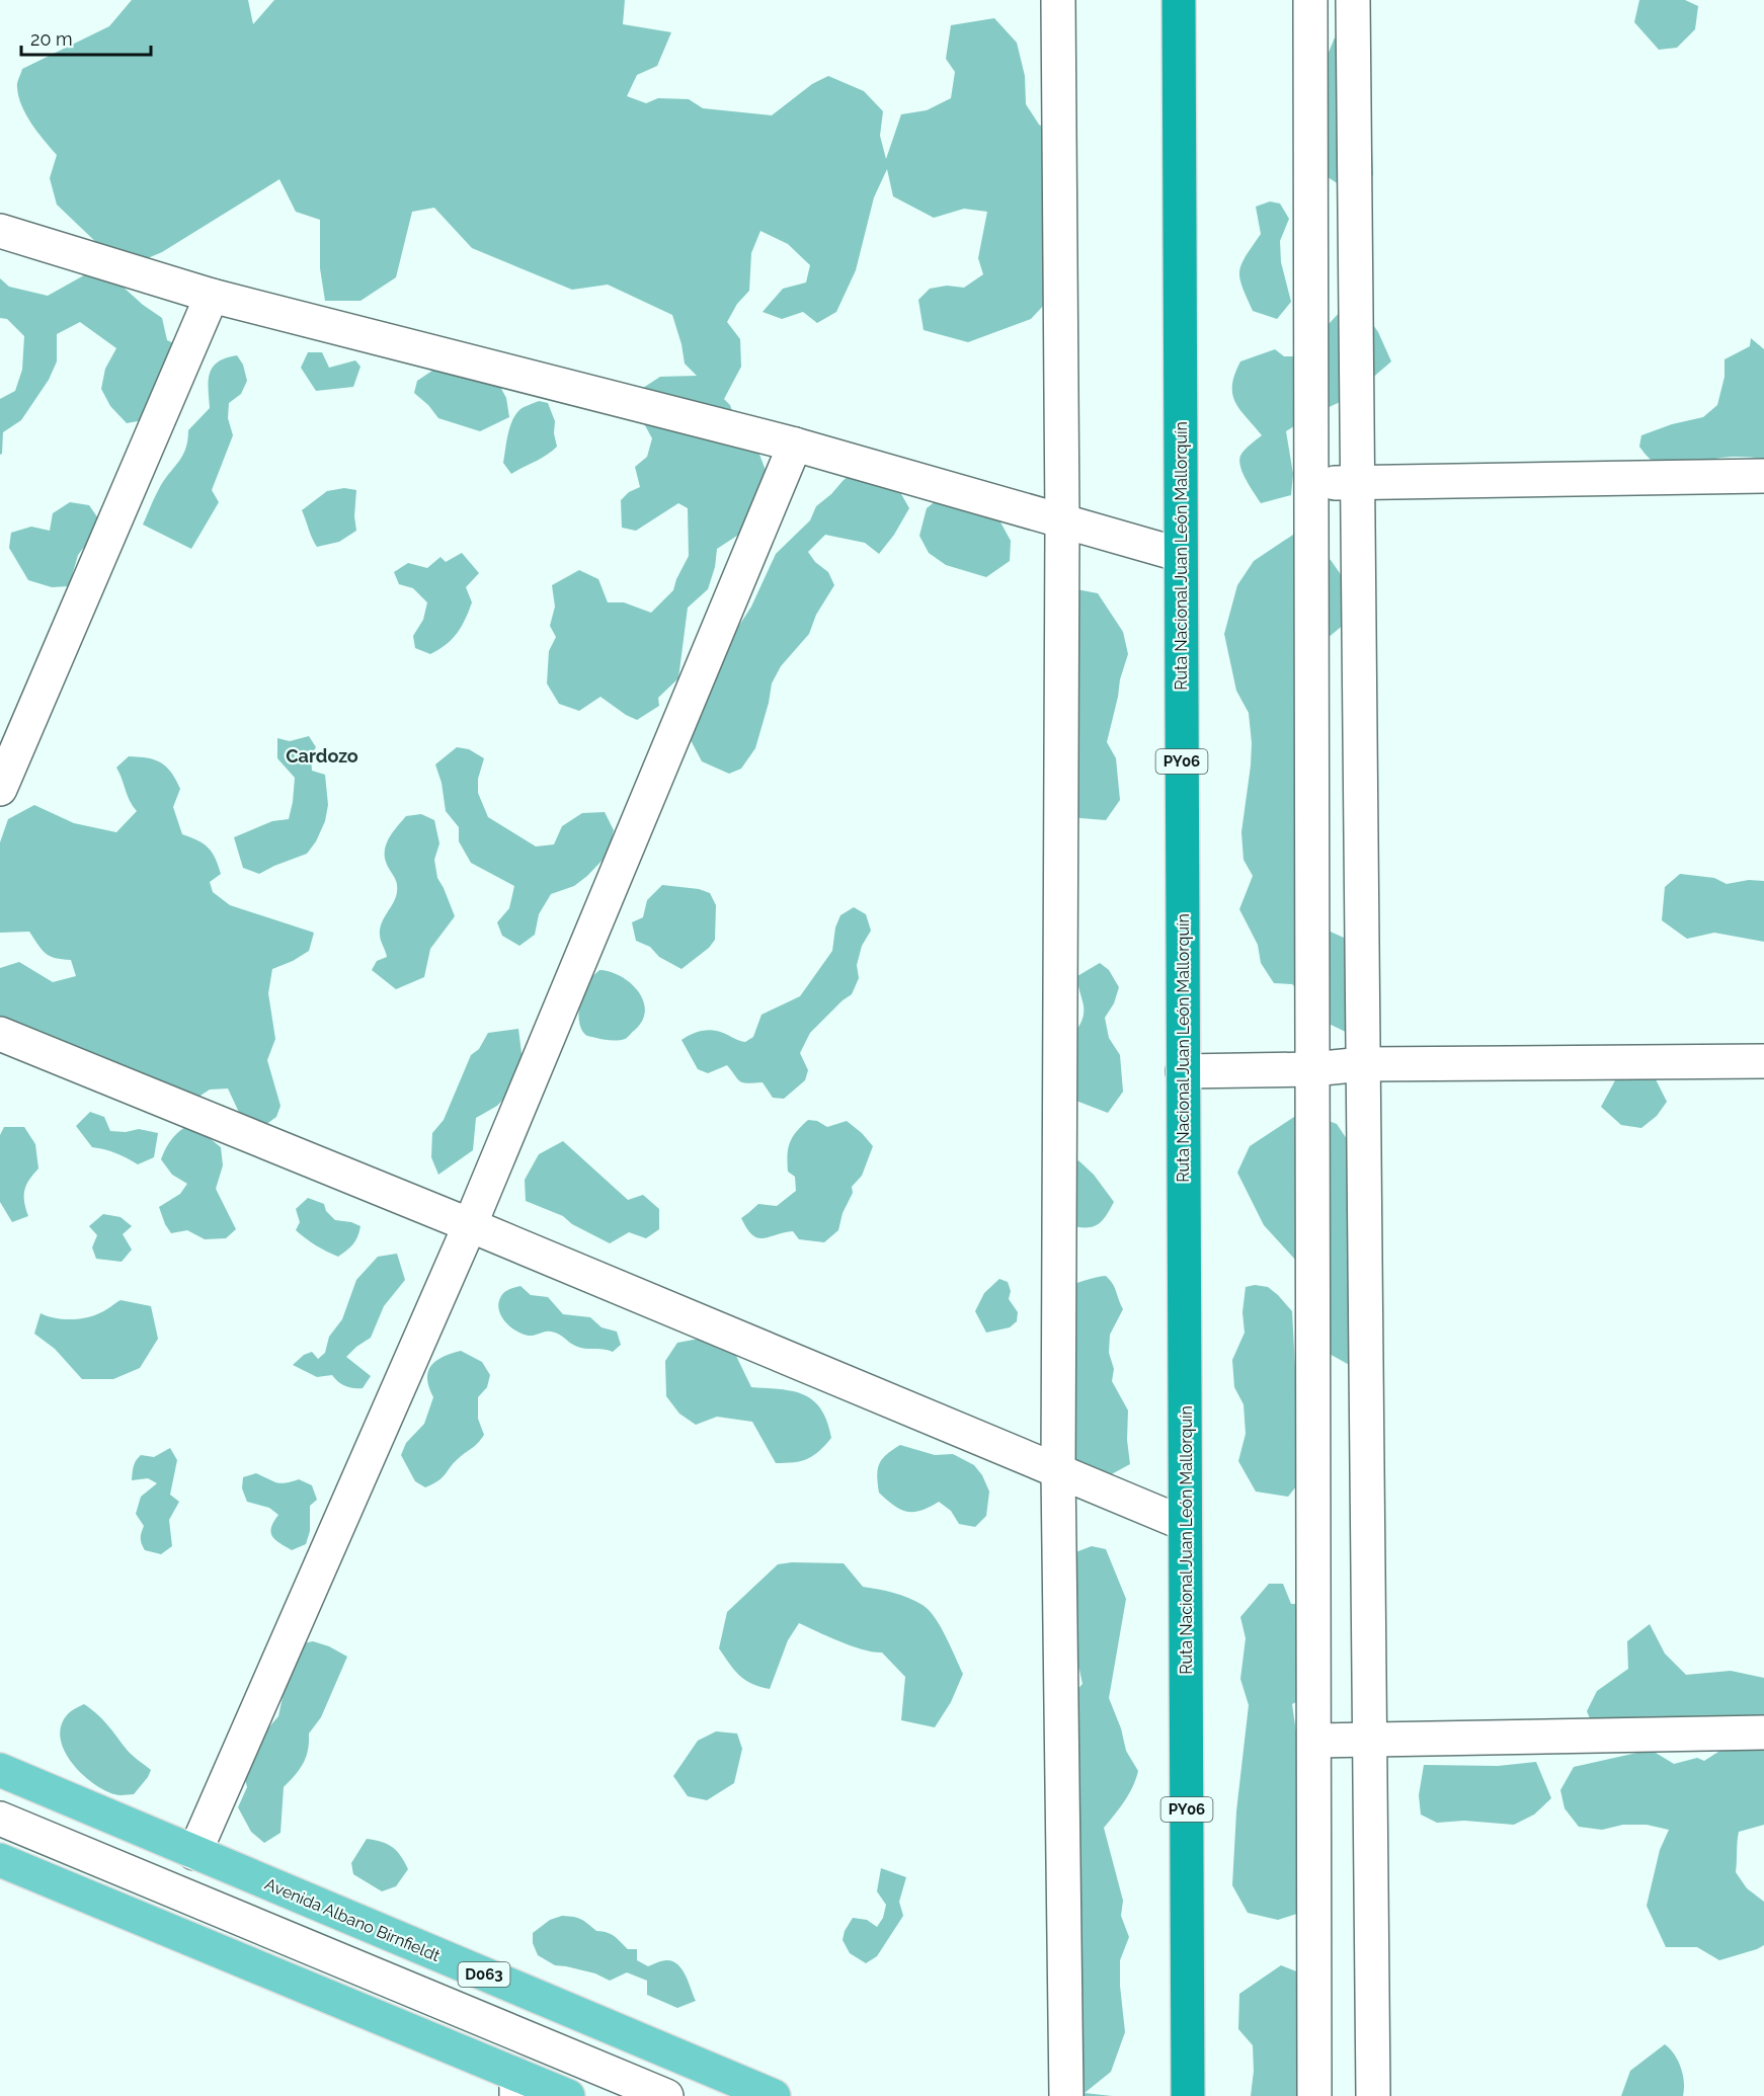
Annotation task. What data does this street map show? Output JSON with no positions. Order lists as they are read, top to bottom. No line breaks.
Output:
{"streets":{"highway":["Ruta Nacional Juan León Mallorquín","PY06"],"main road":["Avenida Albano Birnfieldt","D063"]},"districts":["Cardozo"],"scale_bar":"20 m"}
